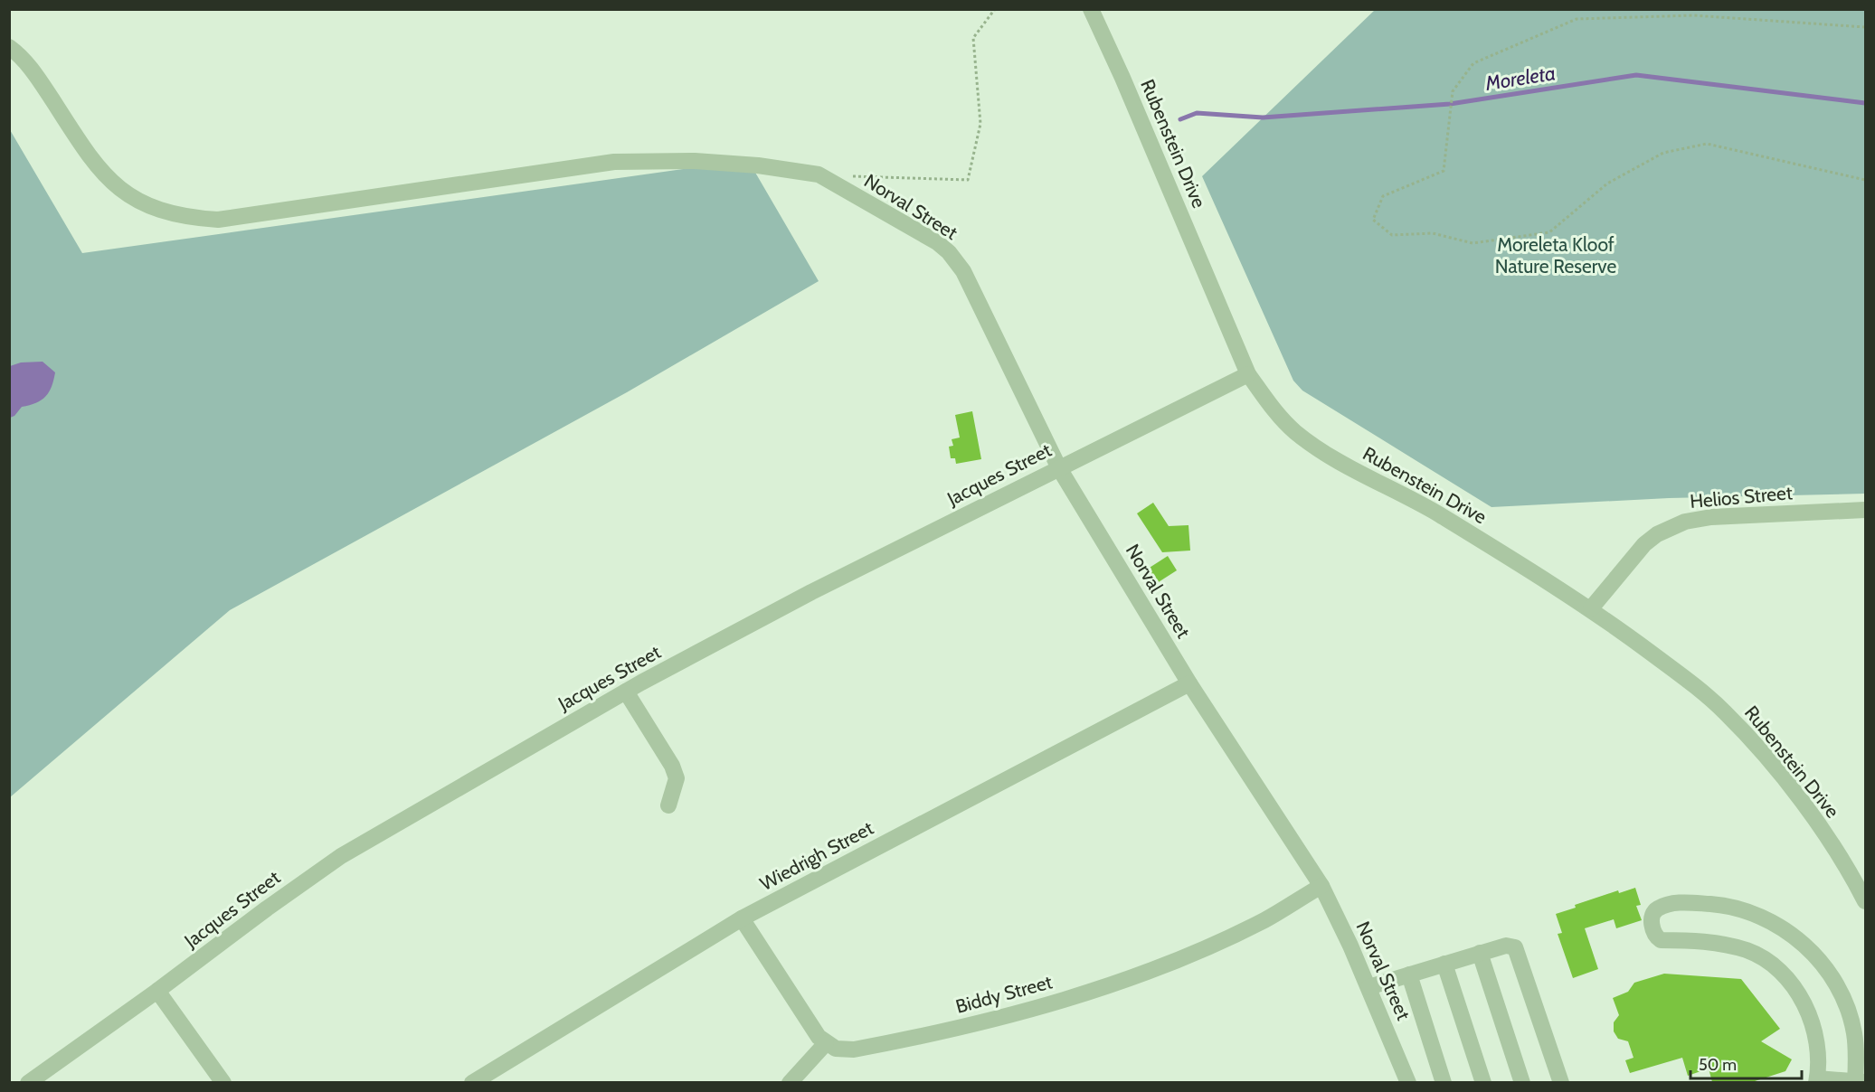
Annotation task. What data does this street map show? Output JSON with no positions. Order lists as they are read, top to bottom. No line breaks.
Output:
{"streets":{"street":["Rubenstein Drive","Norval Street","Jacques Street","Helios Street","Wiedrigh Street","Biddy Street"]},"crossings":[["Rubenstein Drive","Jacques Street"],["Rubenstein Drive","Helios Street"],["Norval Street","Jacques Street"],["Norval Street","Wiedrigh Street"],["Norval Street","Biddy Street"]],"water":["Moreleta"],"parks":["Moreleta Kloof Nature Reserve"],"scale_bar":"50 m"}
